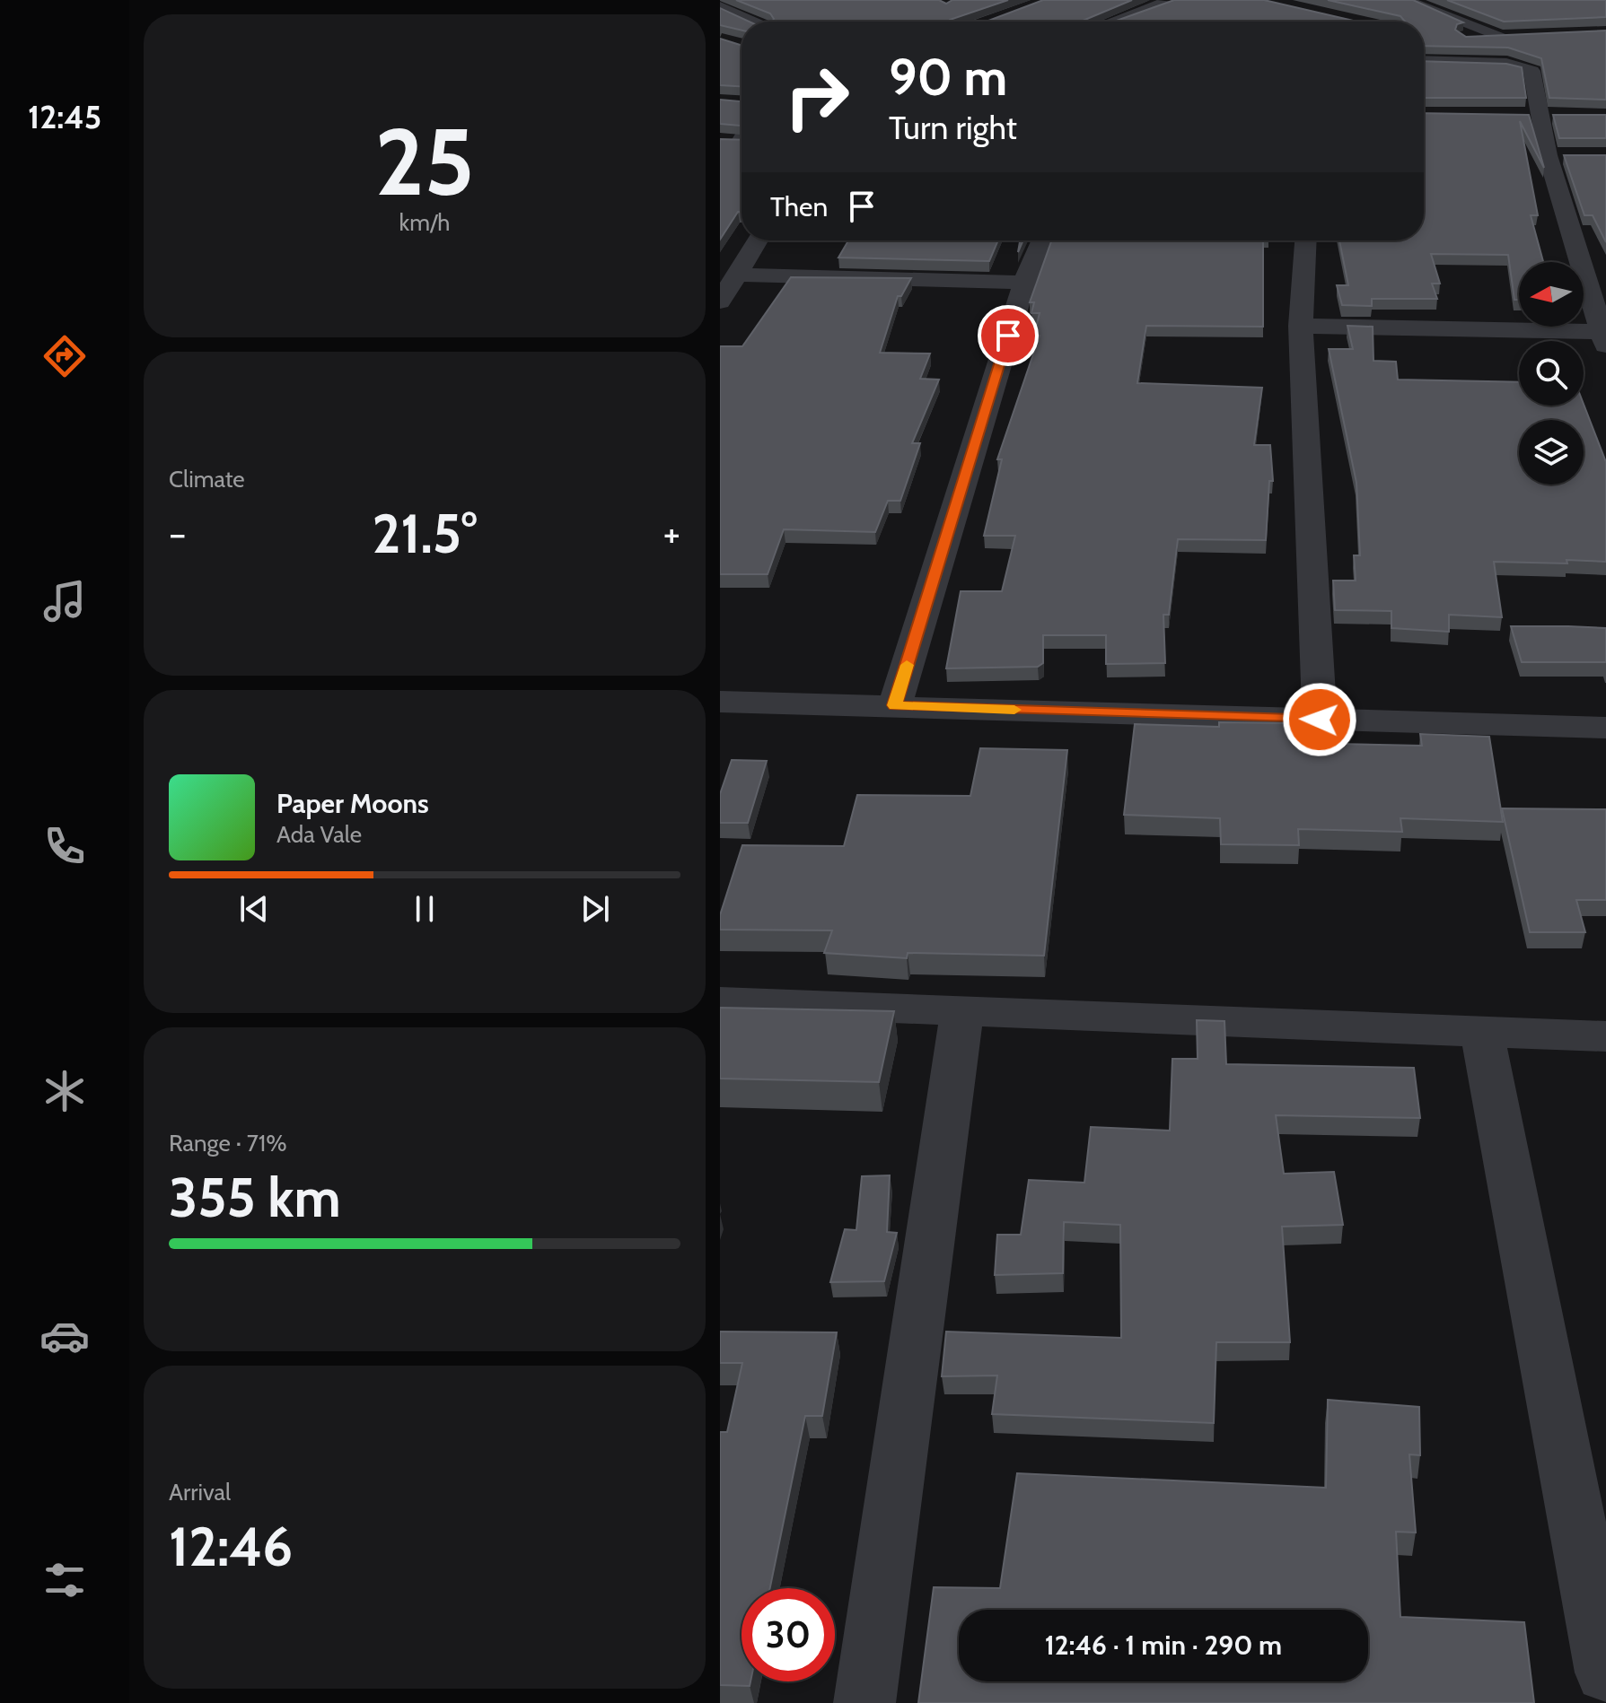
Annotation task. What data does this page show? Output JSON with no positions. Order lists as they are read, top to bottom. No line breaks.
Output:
{"north":"left","page":{"tabs":"12:45","tile":[["25","km/h"],"Climate",["Range · 71%","355 km"],["Arrival","12:46"]],"turn":["90 m","Turn right"],"then":"Then","heat":["−","21.5°","+"],"song":["Paper Moons","Ada Vale"],"limit":"30","trip":"12:46 · 1 min · 290 m"}}
